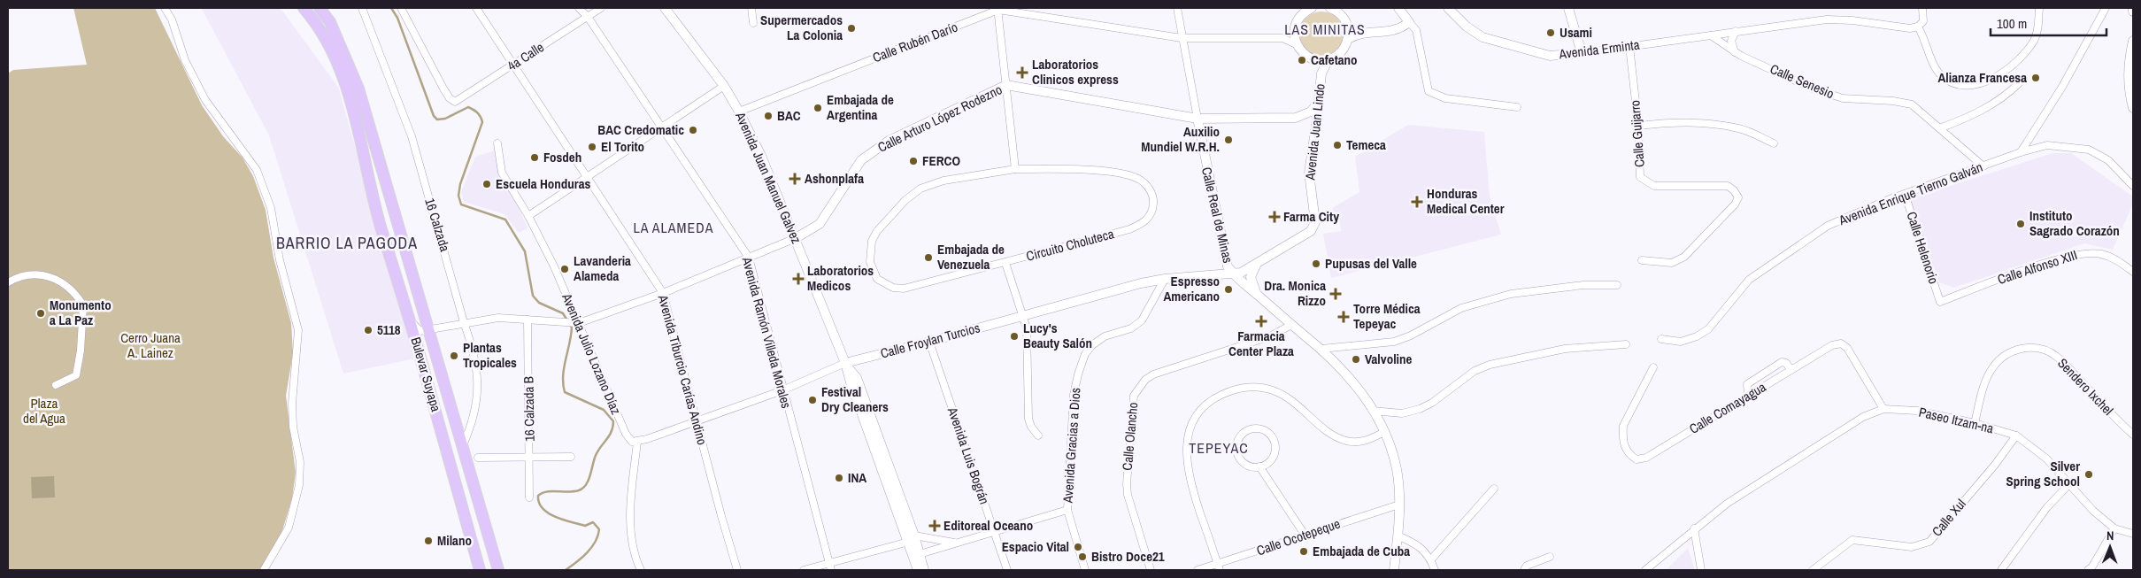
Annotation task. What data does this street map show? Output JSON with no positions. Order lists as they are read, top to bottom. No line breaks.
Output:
{"streets":{"main road":["Bulevar Suyapa"],"street":["Calle Rubén Darío","Avenida Erminta","4a Calle","Calle Senesio","Calle Arturo López Rodezno","Avenida Juan Lindo","Calle Guijarro","Avenida Juan Manuel Galvez","Avenida Enrique Tierno Galván","Calle Real de Minas","16 Calzada","Circuito Choluteca","Calle Helenorio","Calle Alfonso XIII","Avenida Ramón Villeda Morales","Calle Froylan Turcios","Avenida Julio Lozano Díaz","Avenida Tiburcio Carías Andino","Sendero Ixchel","Calle Comayagua","16 Calzada B","Paseo Itzam-na","Calle Olancho","Avenida Gracias a Dios","Avenida Luis Bográn","Calle Xul","Calle Ocotepeque"]},"crossings":[["Calle Rubén Darío","Avenida Juan Manuel Galvez"],["Avenida Erminta","Calle Senesio"],["Avenida Erminta","Calle Guijarro"],["4a Calle","Avenida Ramón Villeda Morales"],["4a Calle","Avenida Tiburcio Carías Andino"],["Calle Senesio","Avenida Enrique Tierno Galván"],["Calle Arturo López Rodezno","Avenida Juan Lindo"],["Calle Arturo López Rodezno","Avenida Juan Manuel Galvez"],["Calle Arturo López Rodezno","Calle Real de Minas"],["Calle Arturo López Rodezno","16 Calzada"],["Calle Arturo López Rodezno","Avenida Ramón Villeda Morales"],["Calle Arturo López Rodezno","Avenida Julio Lozano Díaz"],["Calle Arturo López Rodezno","Avenida Tiburcio Carías Andino"],["Calle Arturo López Rodezno","Bulevar Suyapa"],["Calle Arturo López Rodezno","16 Calzada B"],["Avenida Juan Lindo","Calle Real de Minas"],["Avenida Juan Lindo","Calle Froylan Turcios"],["Avenida Juan Manuel Galvez","Calle Froylan Turcios"],["Avenida Enrique Tierno Galván","Calle Helenorio"],["Calle Real de Minas","Calle Froylan Turcios"],["Calle Real de Minas","Calle Olancho"],["Calle Real de Minas","Calle Ocotepeque"],["16 Calzada","Bulevar Suyapa"],["Calle Helenorio","Calle Alfonso XIII"],["Avenida Ramón Villeda Morales","Calle Froylan Turcios"],["Calle Froylan Turcios","Avenida Julio Lozano Díaz"],["Calle Froylan Turcios","Avenida Tiburcio Carías Andino"],["Calle Froylan Turcios","Avenida Gracias a Dios"],["Calle Froylan Turcios","Avenida Luis Bográn"],["Sendero Ixchel","Paseo Itzam-na"],["Calle Comayagua","Paseo Itzam-na"],["Paseo Itzam-na","Calle Xul"]],"districts":["LAS MINITAS","LA ALAMEDA","BARRIO LA PAGODA","TEPEYAC"],"parks":["Cerro Juana A. Lainez","Plaza del Agua"],"places":{"other":["Supermercados La Colonia","Usami","Cafetano","Alianza Francesa","Embajada de Argentina","BAC","BAC Credomatic","Auxilio Mundiel W.R.H.","Temeca","El Torito","Fosdeh","FERCO","Escuela Honduras","Instituto Sagrado Corazón","Embajada de Venezuela","Pupusas del Valle","Lavanderia Alameda","Espresso Americano","Monumento a La Paz","5118","Lucy's Beauty Salón","Plantas Tropicales","Valvoline","Festival Dry Cleaners","Silver Spring School","INA","Milano","Espacio Vital","Embajada de Cuba","Bistro Doce21"],"health":["Laboratorios Clinicos express","Ashonplafa","Honduras Medical Center","Farma City","Laboratorios Medicos","Dra. Monica Rizzo","Torre Médica Tepeyac","Farmacia Center Plaza","Editoreal Oceano"]},"scale_bar":"100 m","north":"top"}
